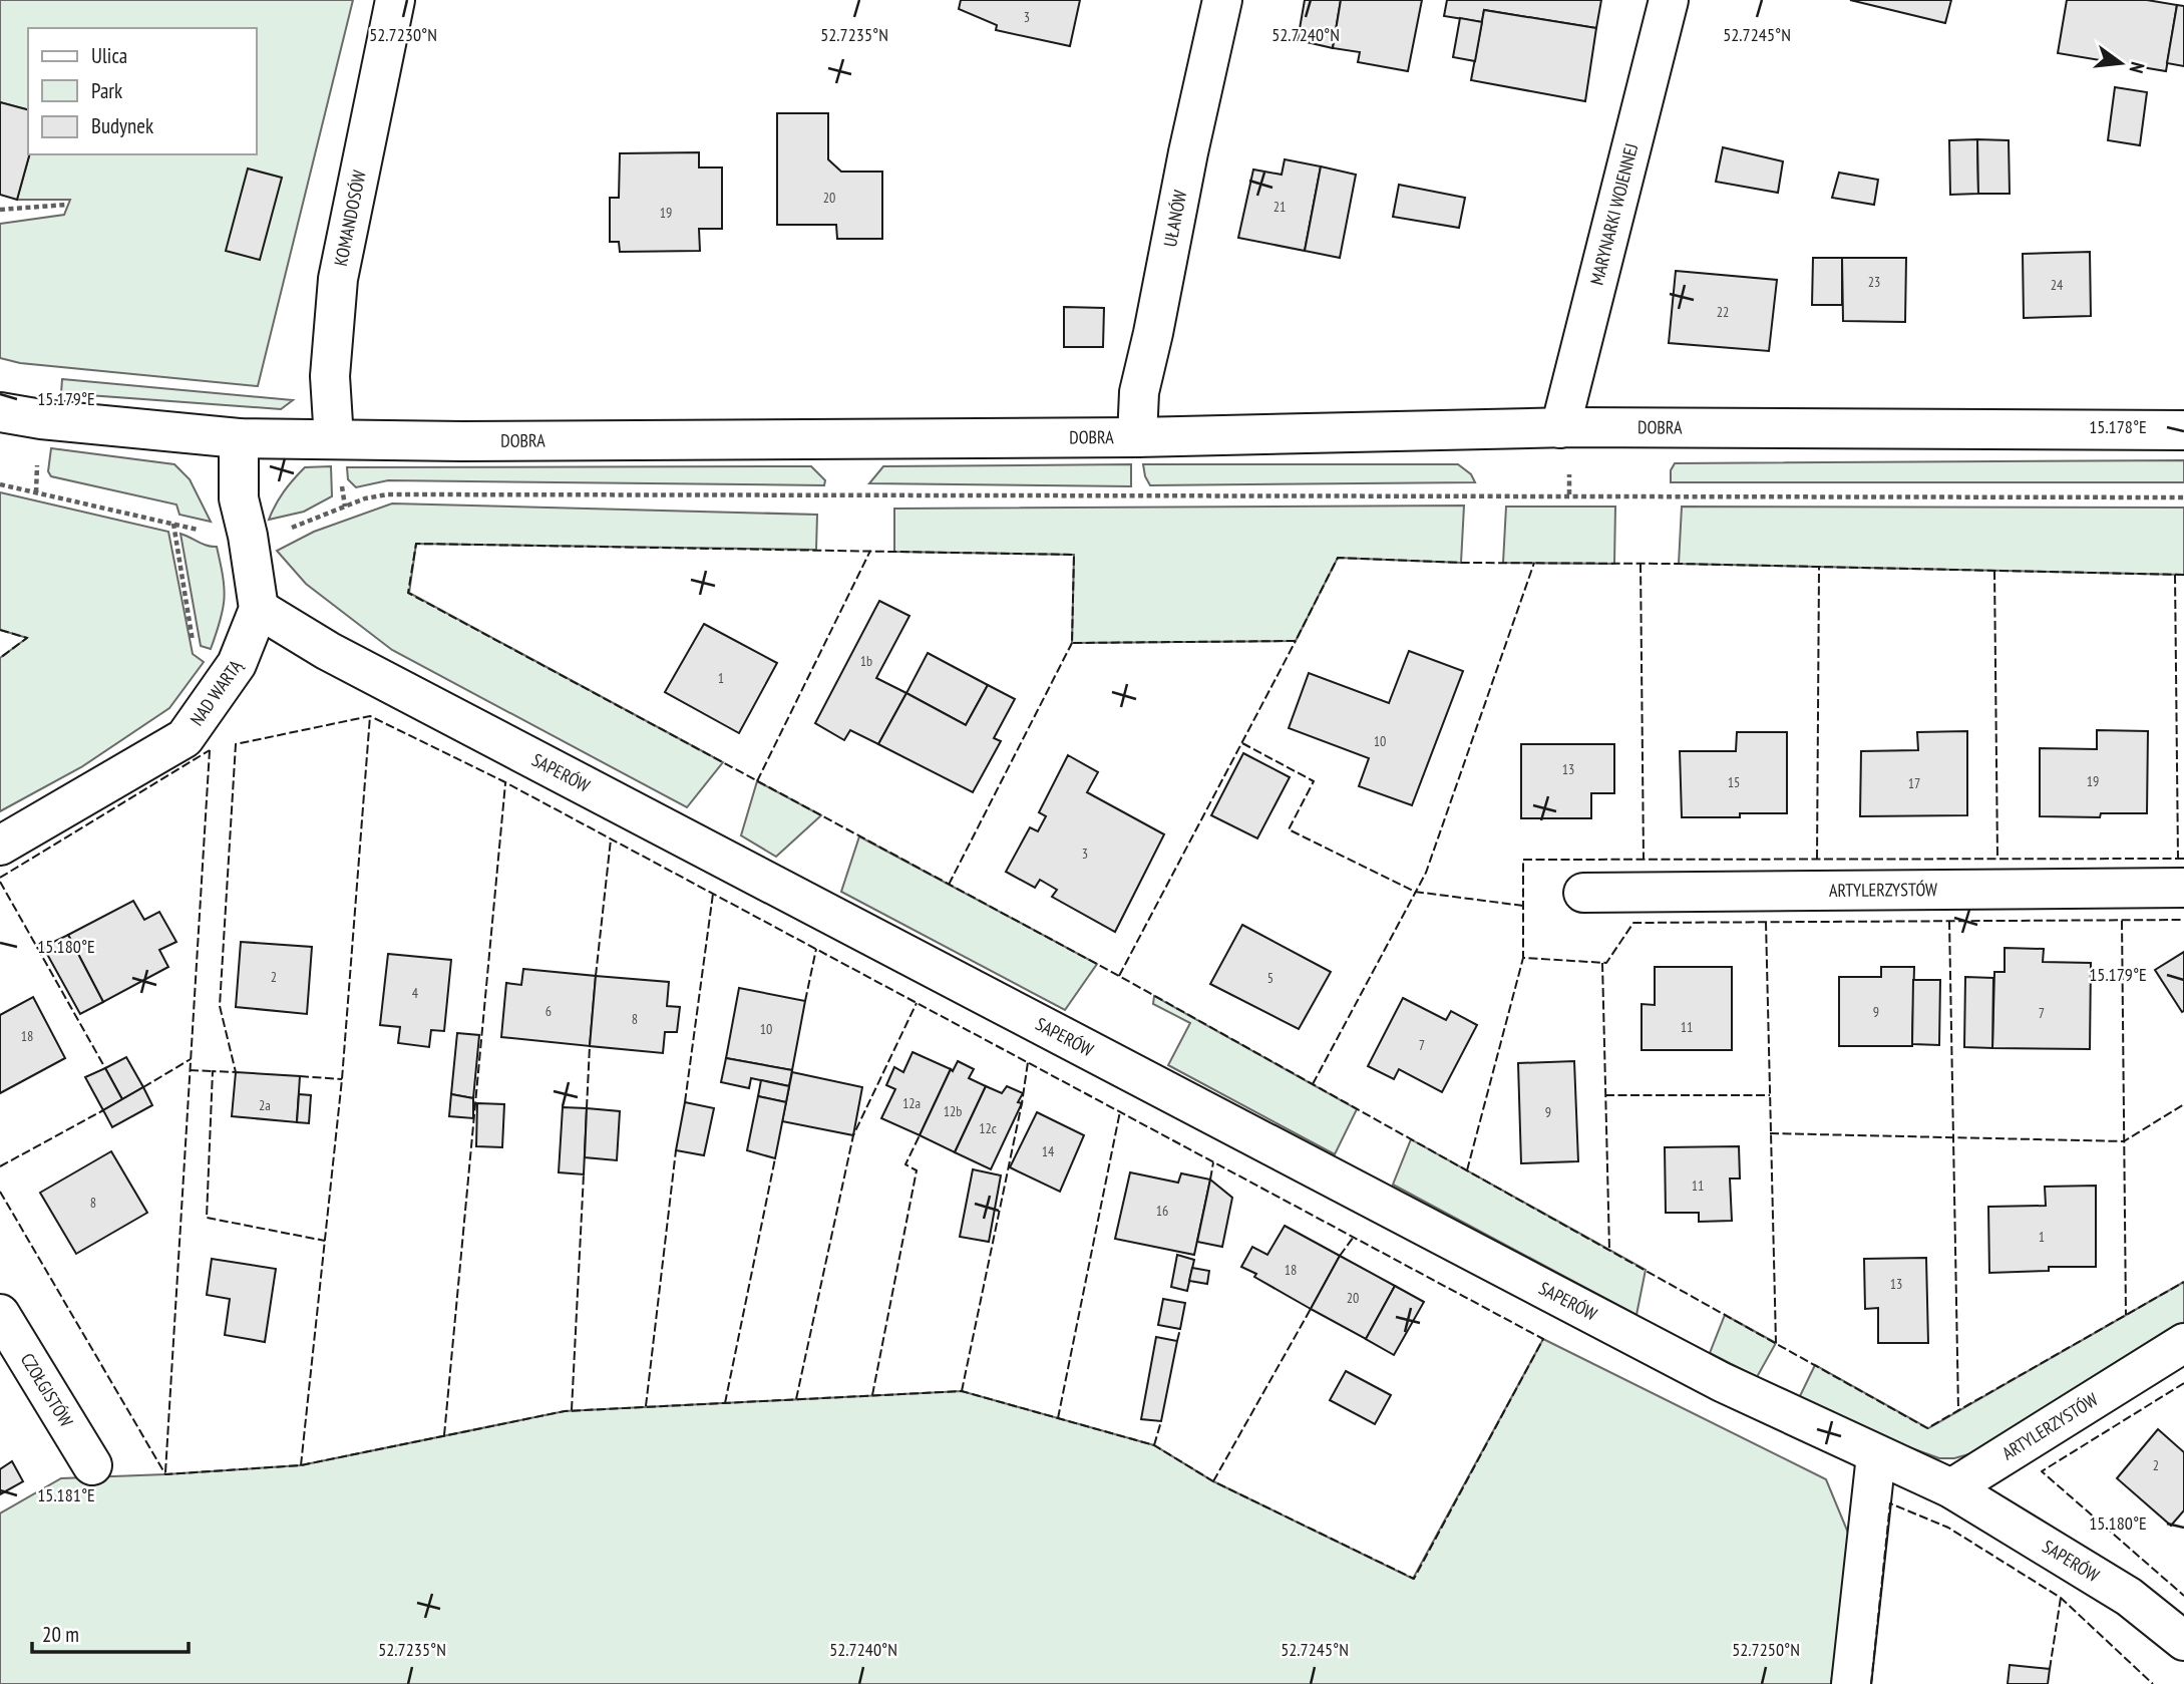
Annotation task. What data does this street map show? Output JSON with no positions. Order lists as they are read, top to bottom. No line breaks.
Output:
{"streets":{"street":["MARYNARKI WOJENNEJ","KOMANDOSÓW","UŁANÓW","DOBRA","NAD WARTĄ","SAPERÓW","ARTYLERZYSTÓW","CZOŁGISTÓW"]},"crossings":[["MARYNARKI WOJENNEJ","DOBRA"],["KOMANDOSÓW","DOBRA"],["UŁANÓW","DOBRA"],["NAD WARTĄ","SAPERÓW"],["SAPERÓW","ARTYLERZYSTÓW"]],"house_numbers":["3","20","21","19","23","24","22","1b","1","10","13","19","15","17","3","2","5","4","6","9","7","8","11","10","18","7","12a","2a","12b","9","12c","14","11","8","16","1","18","13","20","2"],"legend":["Ulica","Park","Budynek"],"scale_bar":"20 m","north":"right","coordinates":["52.7230°N","52.7235°N","52.7240°N","52.7245°N","15.179°E","15.178°E","15.180°E","15.181°E","52.7250°N"]}
